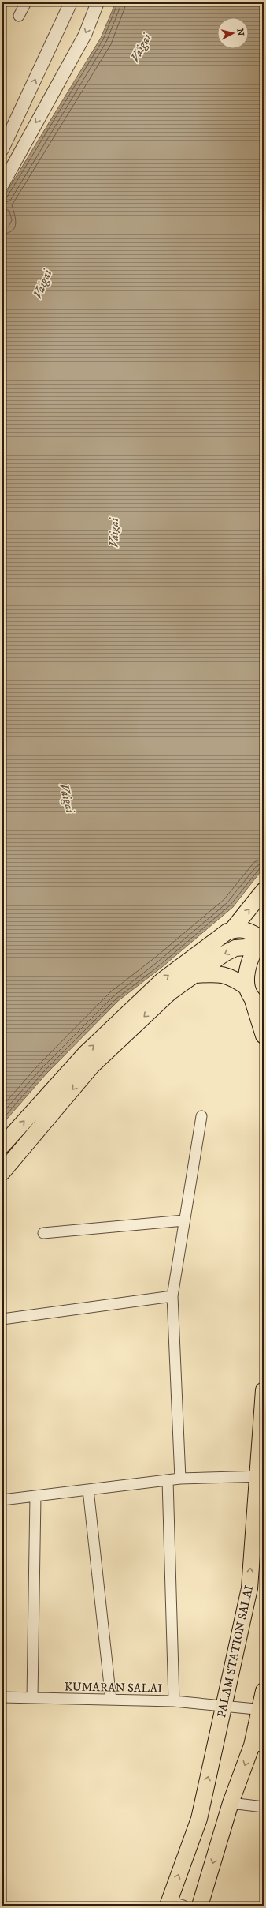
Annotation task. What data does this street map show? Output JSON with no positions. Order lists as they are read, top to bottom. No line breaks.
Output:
{"streets":{"main road":["PALAM STATION SALAI"],"street":["KUMARAN SALAI"]},"crossings":[["PALAM STATION SALAI","KUMARAN SALAI"]],"water":["Vaigai"],"north":"right"}
